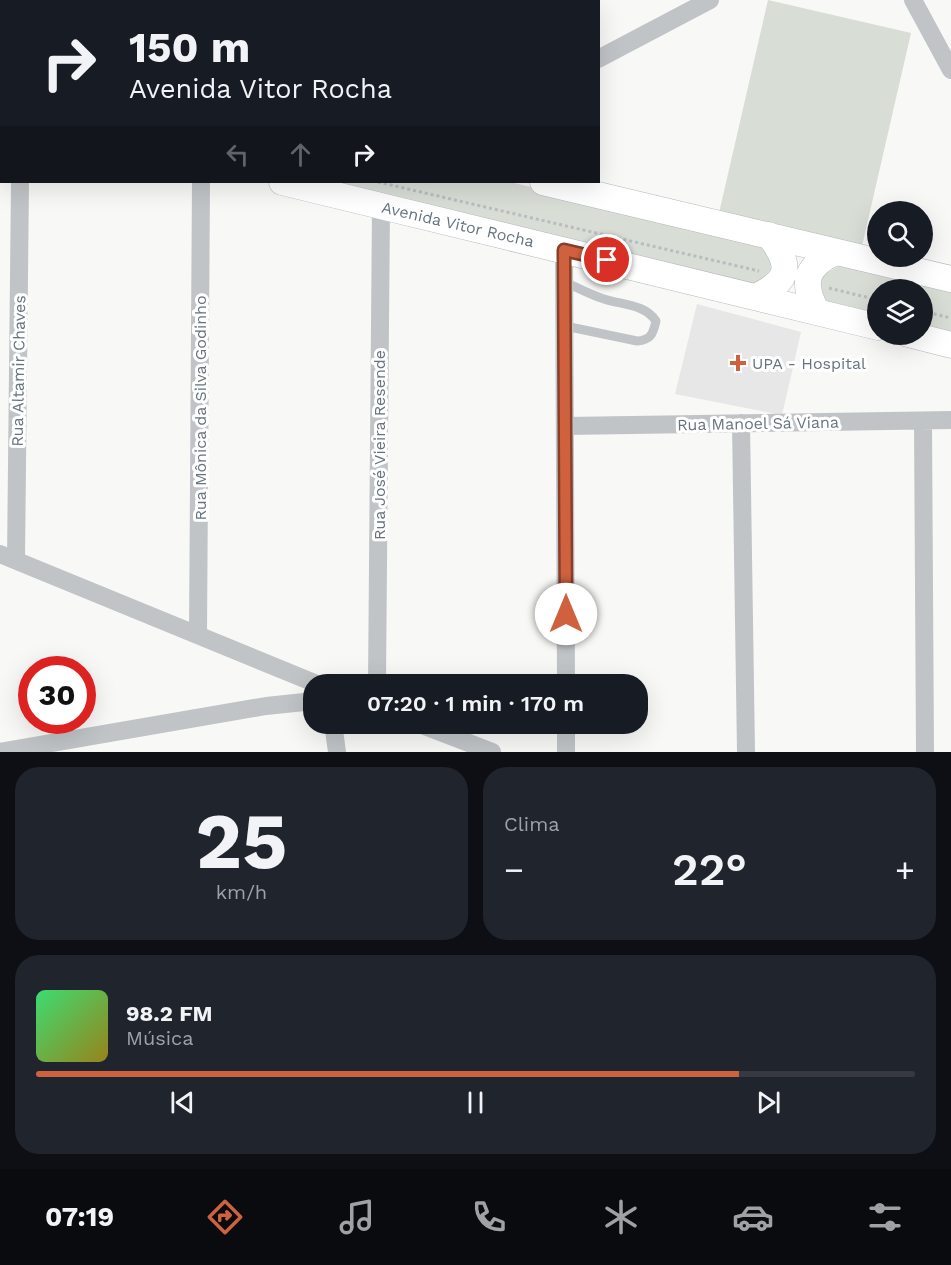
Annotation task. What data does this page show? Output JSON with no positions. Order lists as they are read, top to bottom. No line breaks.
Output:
{"streets":{"street":["Avenida Vitor Rocha","Rua Altamir Chaves","Rua Mônica da Silva Godinho","Rua Manoel Sá Viana","Rua José Vieira Resende"]},"crossings":[["Avenida Vitor Rocha","Rua José Vieira Resende"]],"places":{"health":["UPA - Hospital"]},"page":{"turn":["150 m","Avenida Vitor Rocha"],"limit":"30","trip":"07:20 · 1 min · 170 m","tile":[["25","km/h"],"Clima"],"heat":["−","22°","+"],"song":["98.2 FM","Música"],"tabs":"07:19"}}
